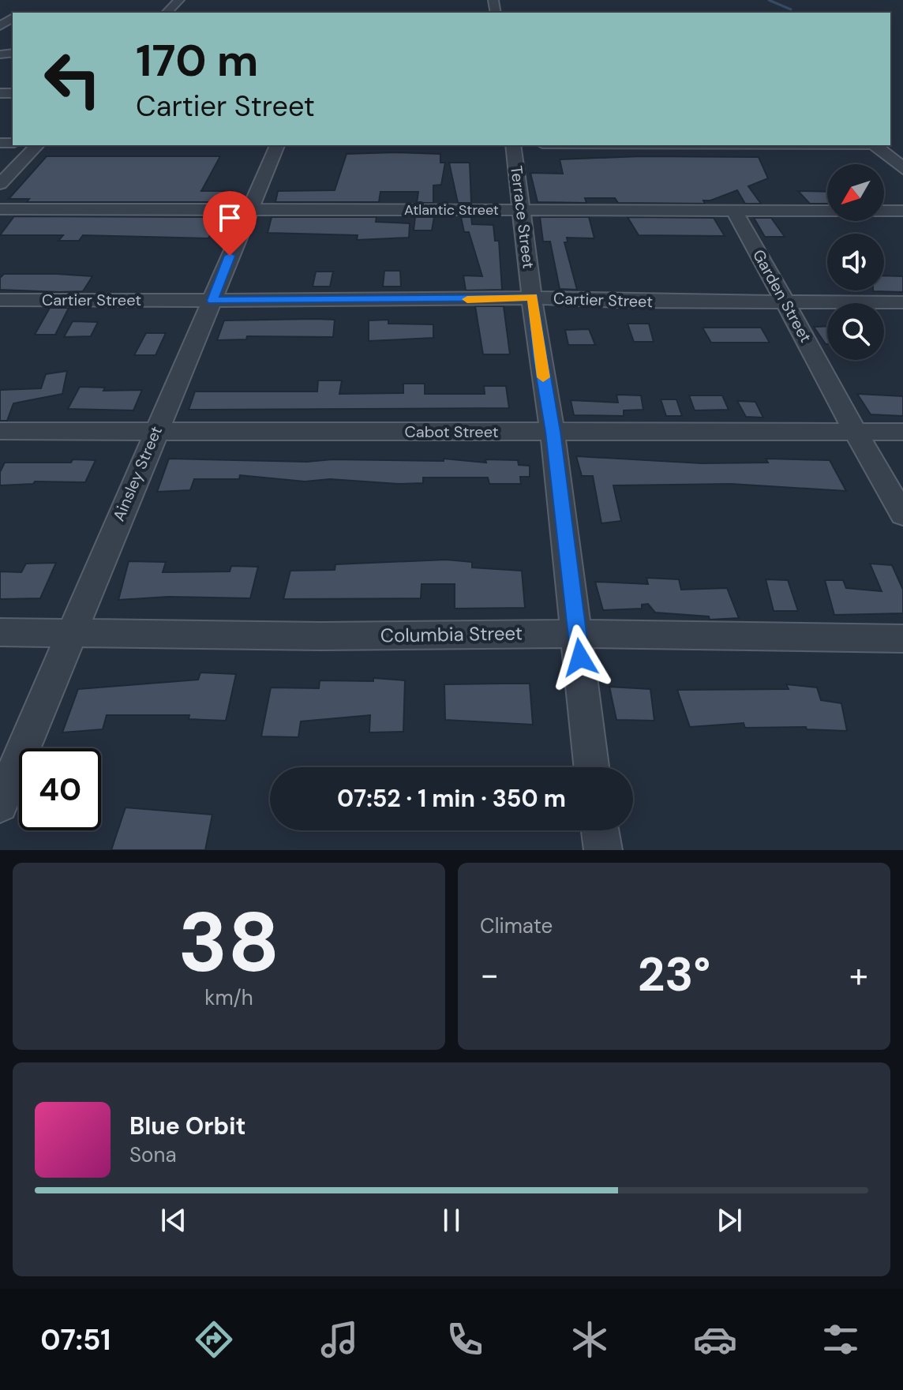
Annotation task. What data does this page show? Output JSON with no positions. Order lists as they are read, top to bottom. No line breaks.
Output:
{"streets":{"street":["Atlantic Street","Terrace Street","Garden Street","Cartier Street","Cabot Street","Ainsley Street","Columbia Street"]},"crossings":[["Atlantic Street","Terrace Street"],["Atlantic Street","Garden Street"],["Atlantic Street","Ainsley Street"],["Terrace Street","Cartier Street"],["Terrace Street","Cabot Street"],["Terrace Street","Columbia Street"],["Garden Street","Cartier Street"],["Garden Street","Cabot Street"],["Cartier Street","Ainsley Street"],["Cabot Street","Ainsley Street"],["Ainsley Street","Columbia Street"]],"north":"bottom left","page":{"turn":["170 m","Cartier Street"],"limit":"40","trip":"07:52 · 1 min · 350 m","tile":[["38","km/h"],"Climate"],"heat":["−","23°","+"],"song":["Blue Orbit","Sona"],"tabs":"07:51"}}
